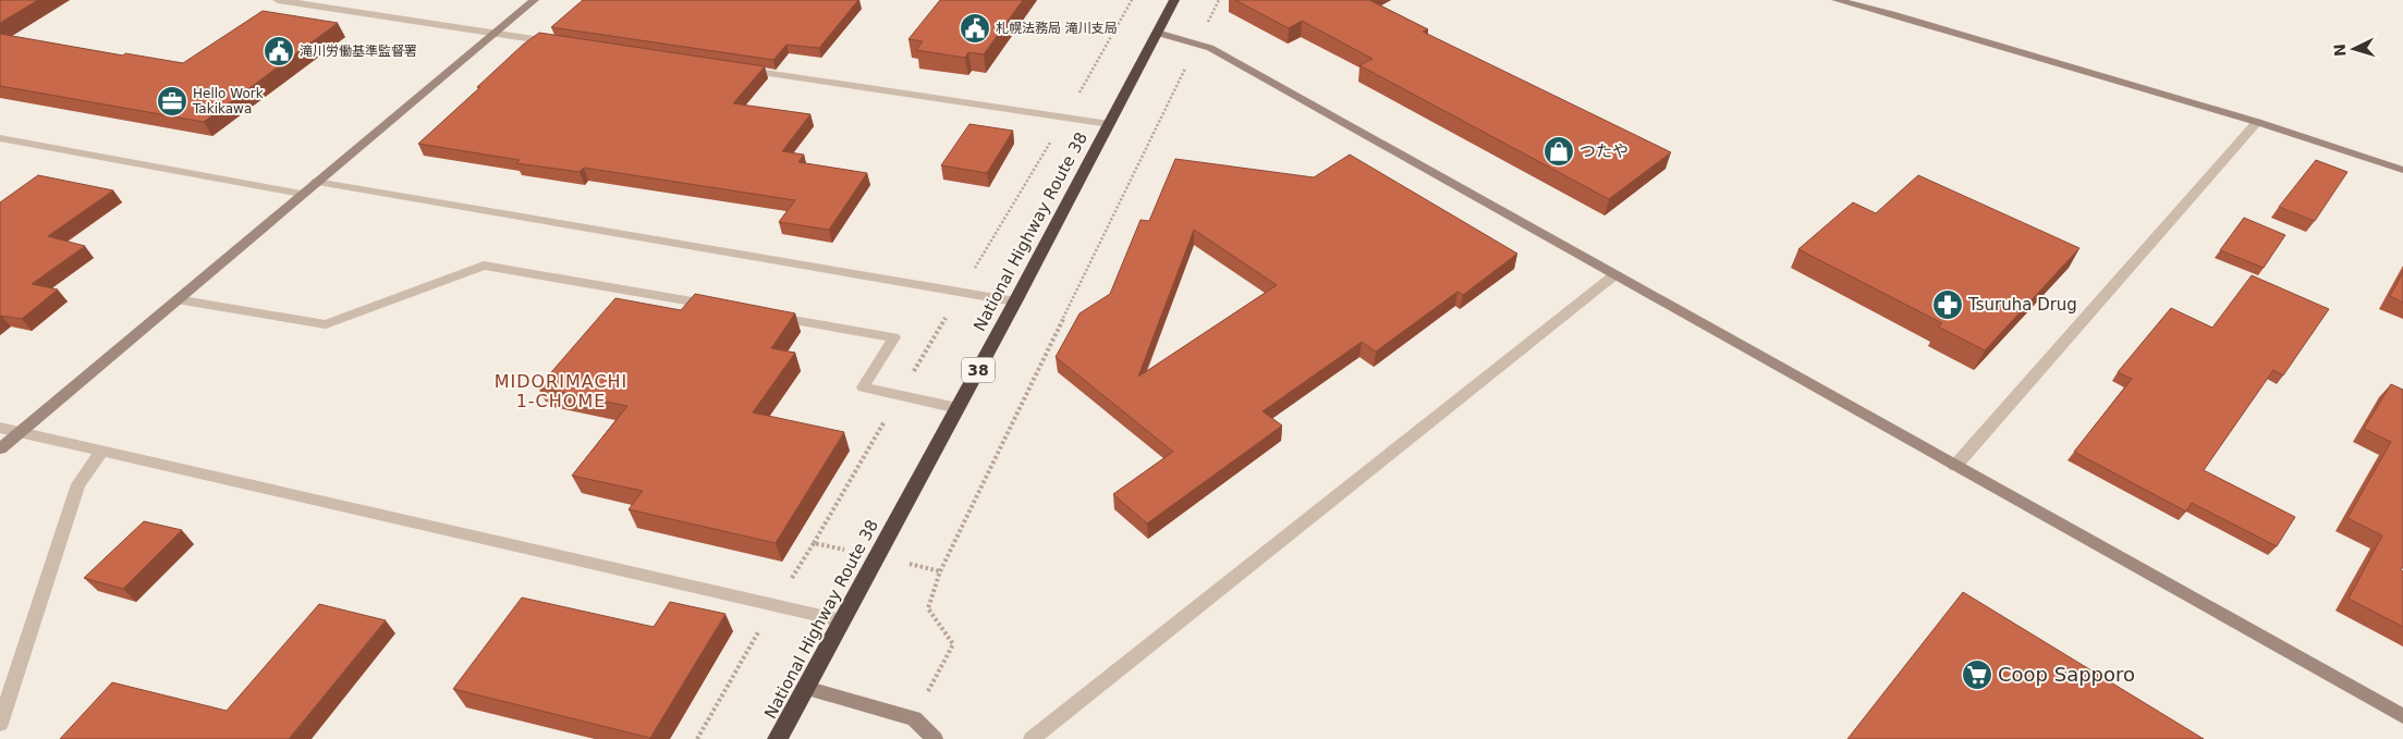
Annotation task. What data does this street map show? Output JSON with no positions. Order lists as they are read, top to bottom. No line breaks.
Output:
{"streets":{"highway":["National Highway Route 38","38"]},"districts":["MIDORIMACHI 1-CHOME"],"places":{"public building":["札幌法務局 滝川支局","滝川労働基準監督署"],"office":["Hello Work Takikawa"],"shop":["つたや"],"pharmacy":["Tsuruha Drug"],"supermarket":["Coop Sapporo"]},"north":"left"}
